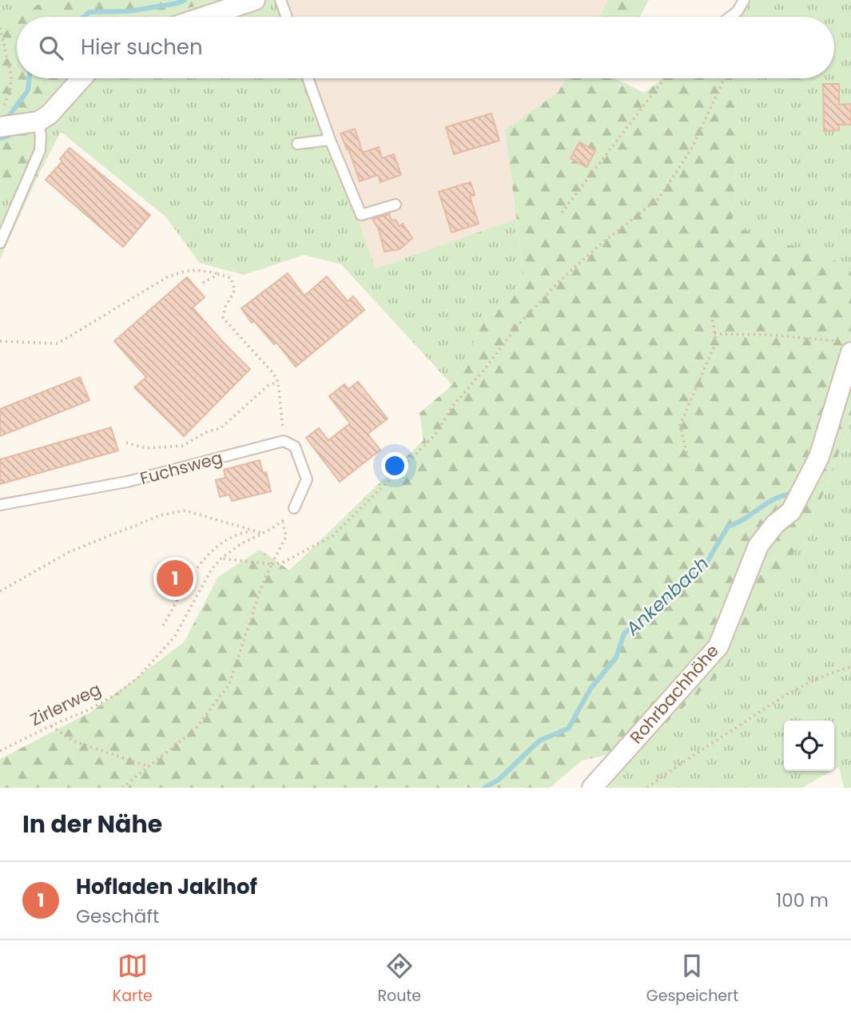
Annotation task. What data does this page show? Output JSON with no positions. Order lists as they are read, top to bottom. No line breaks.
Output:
{"streets":{"street":["Rohrbachhöhe"],"lane":["Fuchsweg"],"path":["Zirlerweg"]},"water":["Ankenbach"],"page":{"search":"Hier suchen","pins":"1","heading":"In der Nähe","list":[{"mark":"1","name":"Hofladen Jaklhof","note":"Geschäft","value":"100 m"}],"nav":["Karte","Route","Gespeichert"]}}
